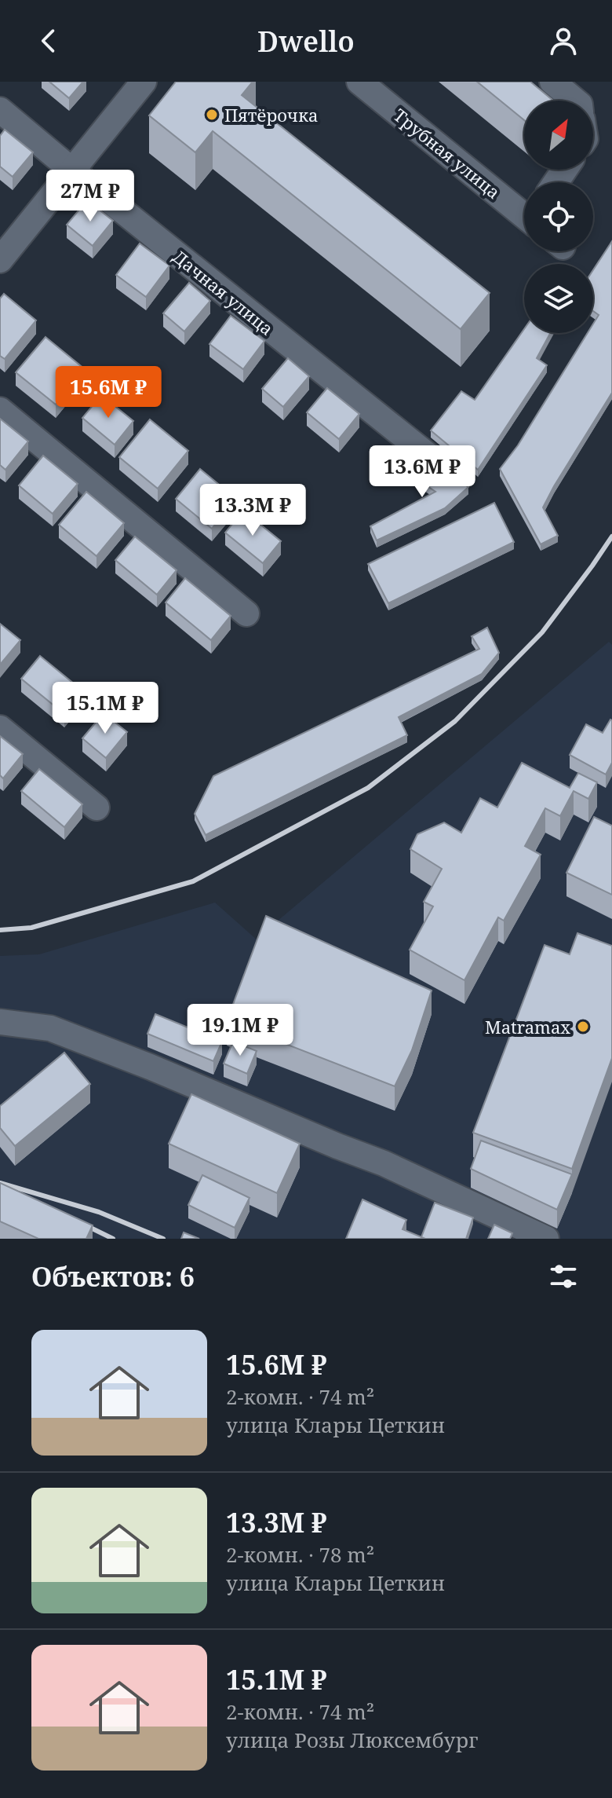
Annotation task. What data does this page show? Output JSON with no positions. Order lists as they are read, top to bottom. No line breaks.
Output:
{"streets":{"street":["Трубная улица","Дачная улица"]},"places":["Пятёрочка","Matramax"],"north":"top right","page":{"header":"Dwello","price":["27M ₽","15.6M ₽","13.6M ₽","13.3M ₽","15.1M ₽","19.1M ₽"],"heading":"Объектов: 6","list":[{"name":"15.6M ₽","note":"2-комн. · 74 m² · улица Клары Цеткин"},{"name":"13.3M ₽","note":"2-комн. · 78 m² · улица Клары Цеткин"},{"name":"15.1M ₽","note":"2-комн. · 74 m² · улица Розы Люксембург"}]}}
